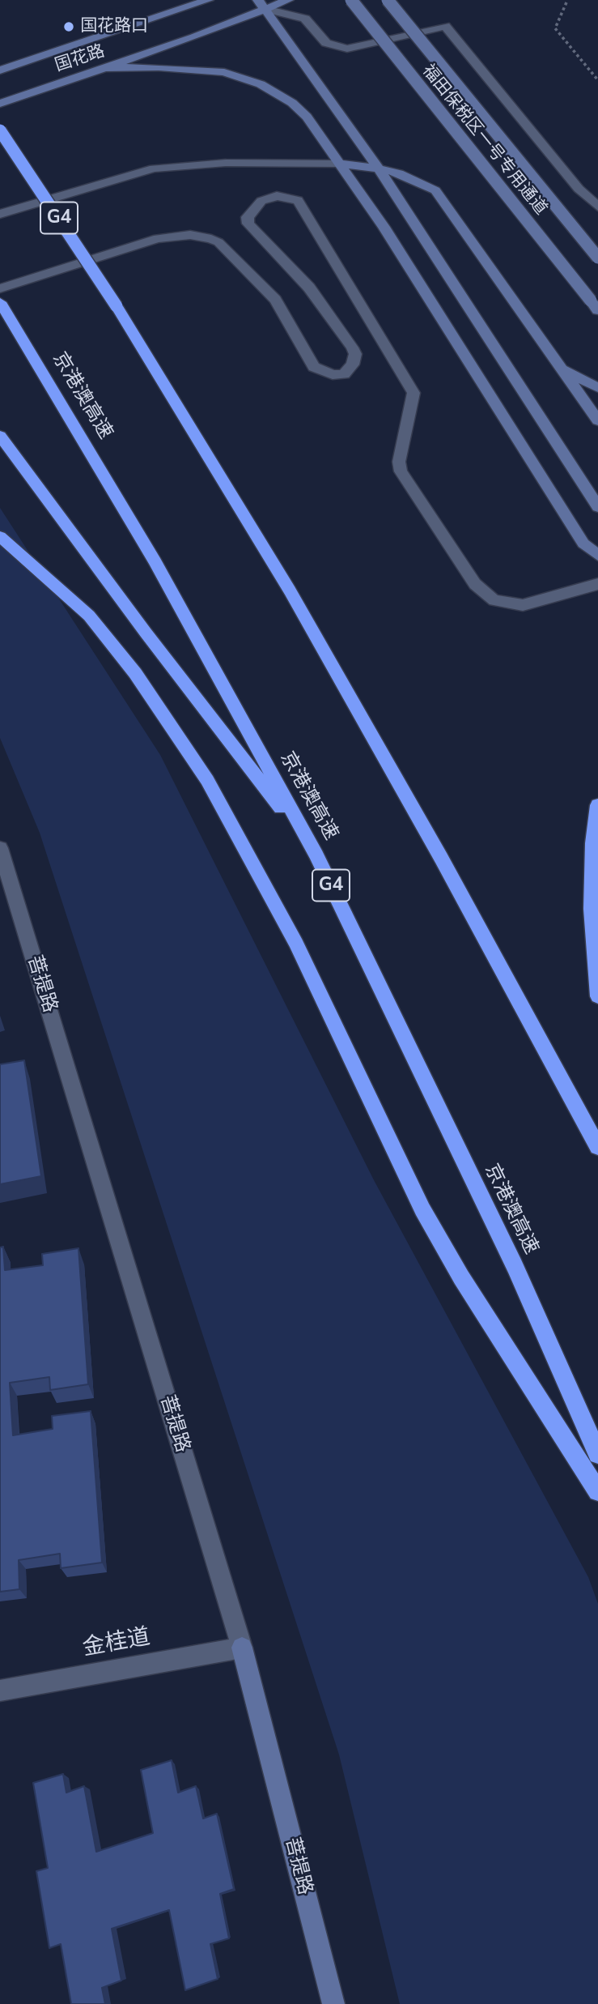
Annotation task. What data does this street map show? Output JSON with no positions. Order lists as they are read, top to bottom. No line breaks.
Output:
{"streets":{"highway":["G4","京港澳高速"],"main road":["国花路","福田保税区一号专用通道","菩提路"],"street":["金桂道"]},"crossings":[["菩提路","金桂道"]],"places":["国花路口"]}
